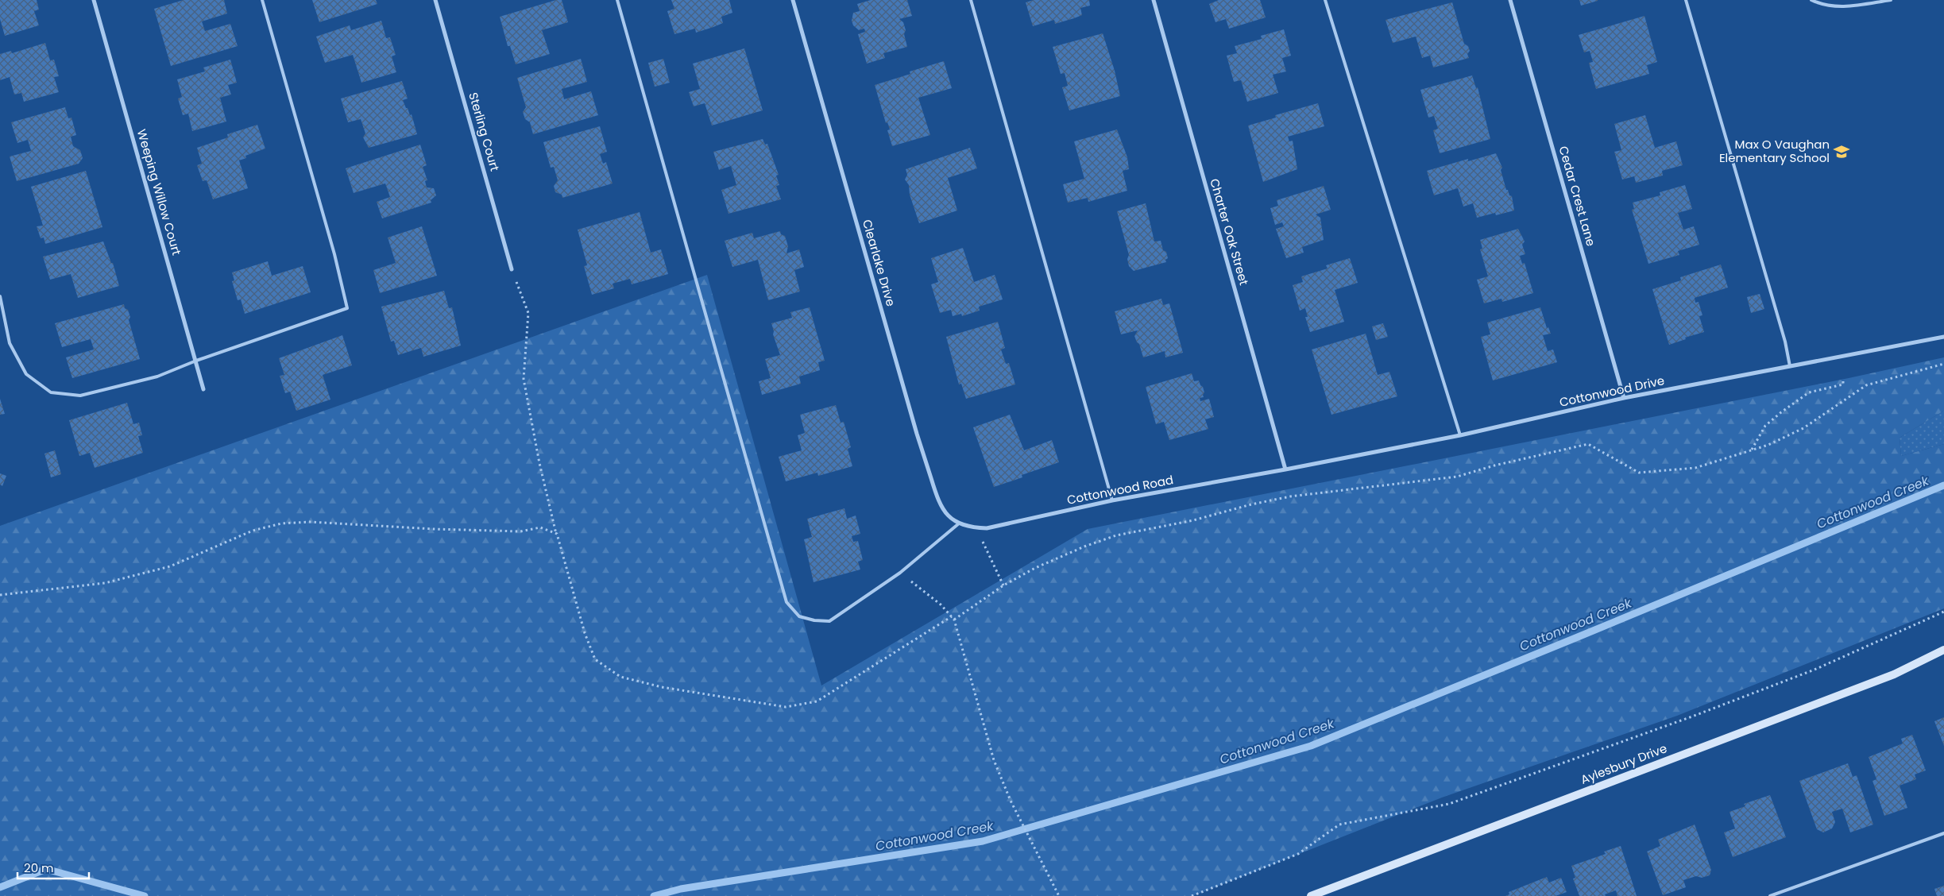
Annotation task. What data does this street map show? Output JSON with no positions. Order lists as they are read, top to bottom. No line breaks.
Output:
{"streets":{"street":["Sterling Court","Weeping Willow Court","Cedar Crest Lane","Charter Oak Street","Clearlake Drive","Cottonwood Drive","Cottonwood Road","Aylesbury Drive"]},"crossings":[["Cedar Crest Lane","Cottonwood Drive"],["Charter Oak Street","Cottonwood Drive"],["Charter Oak Street","Cottonwood Road"],["Clearlake Drive","Cottonwood Road"],["Cottonwood Drive","Cottonwood Road"]],"water":["Cottonwood Creek"],"places":{"school or university":["Max O Vaughan Elementary School"]},"scale_bar":"20 m"}
